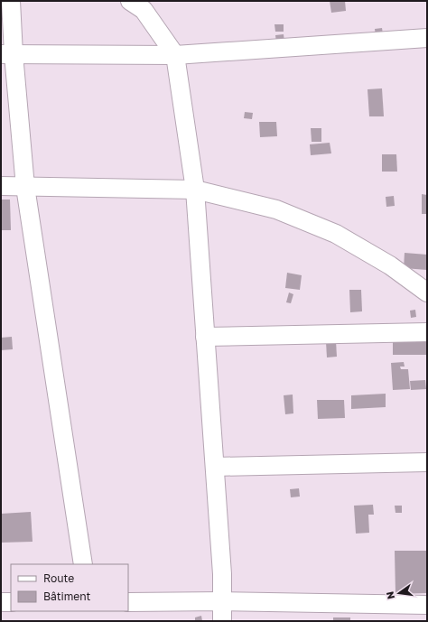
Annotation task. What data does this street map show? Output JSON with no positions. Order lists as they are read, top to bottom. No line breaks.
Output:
{"legend":["Route","Bâtiment"],"north":"left"}
